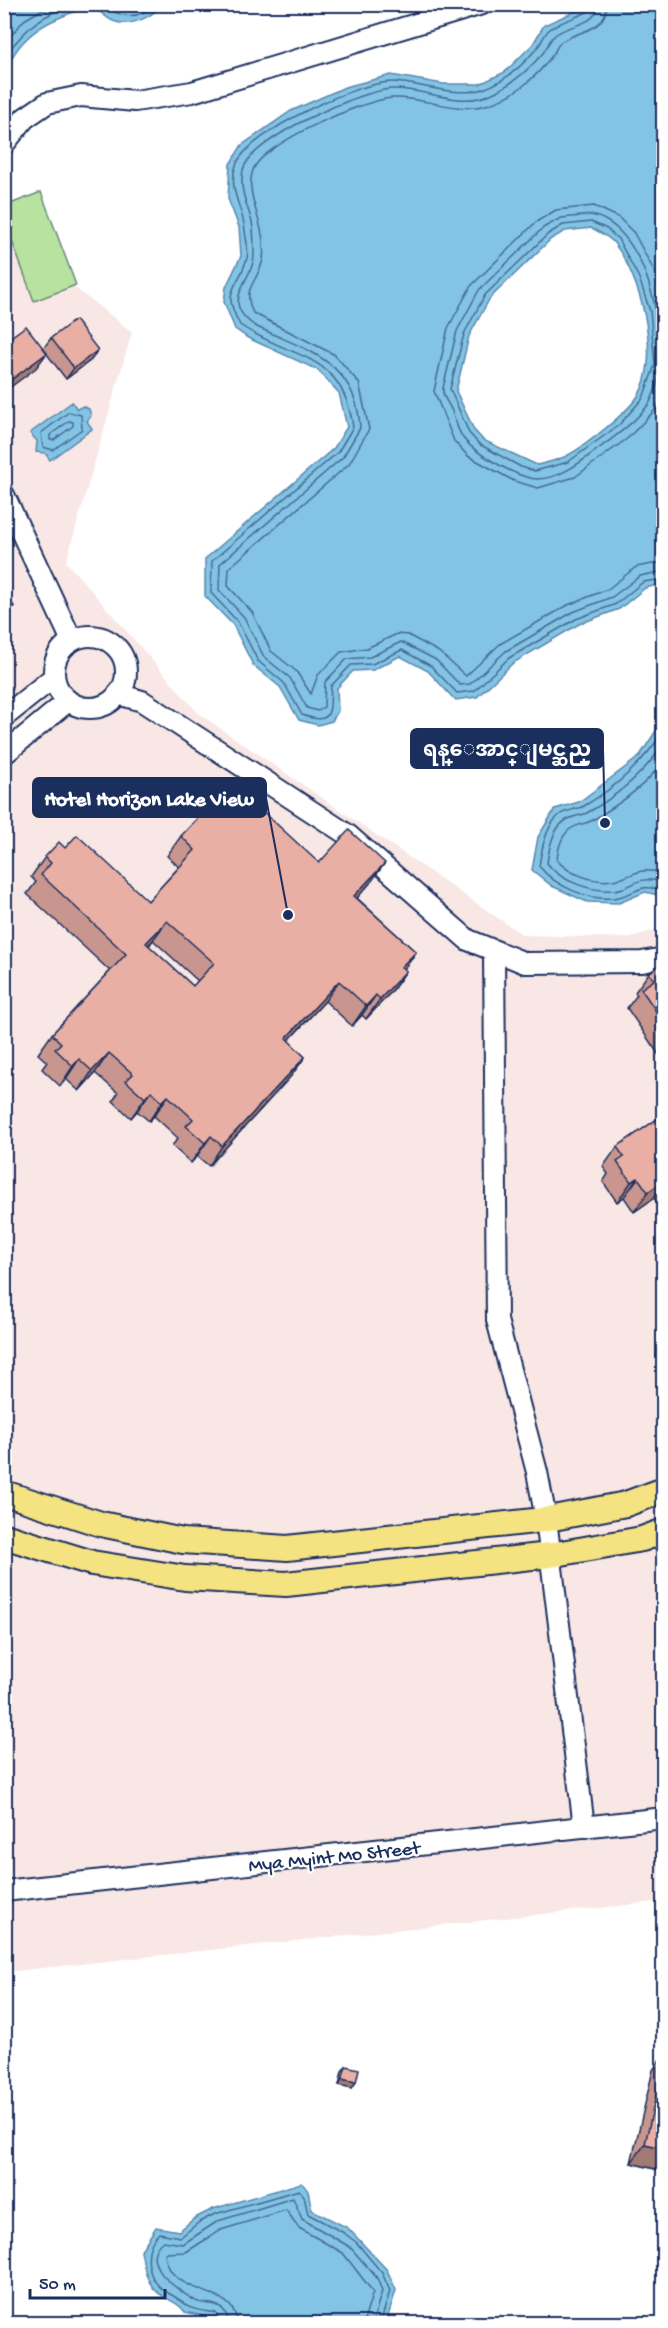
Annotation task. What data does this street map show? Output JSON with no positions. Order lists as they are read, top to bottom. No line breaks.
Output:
{"streets":{"street":["Mya Myint Mo Street"]},"places":["ရန္ေအာင္ျမင္ဆည္","Hotel Horizon Lake View"],"scale_bar":"50 m"}
